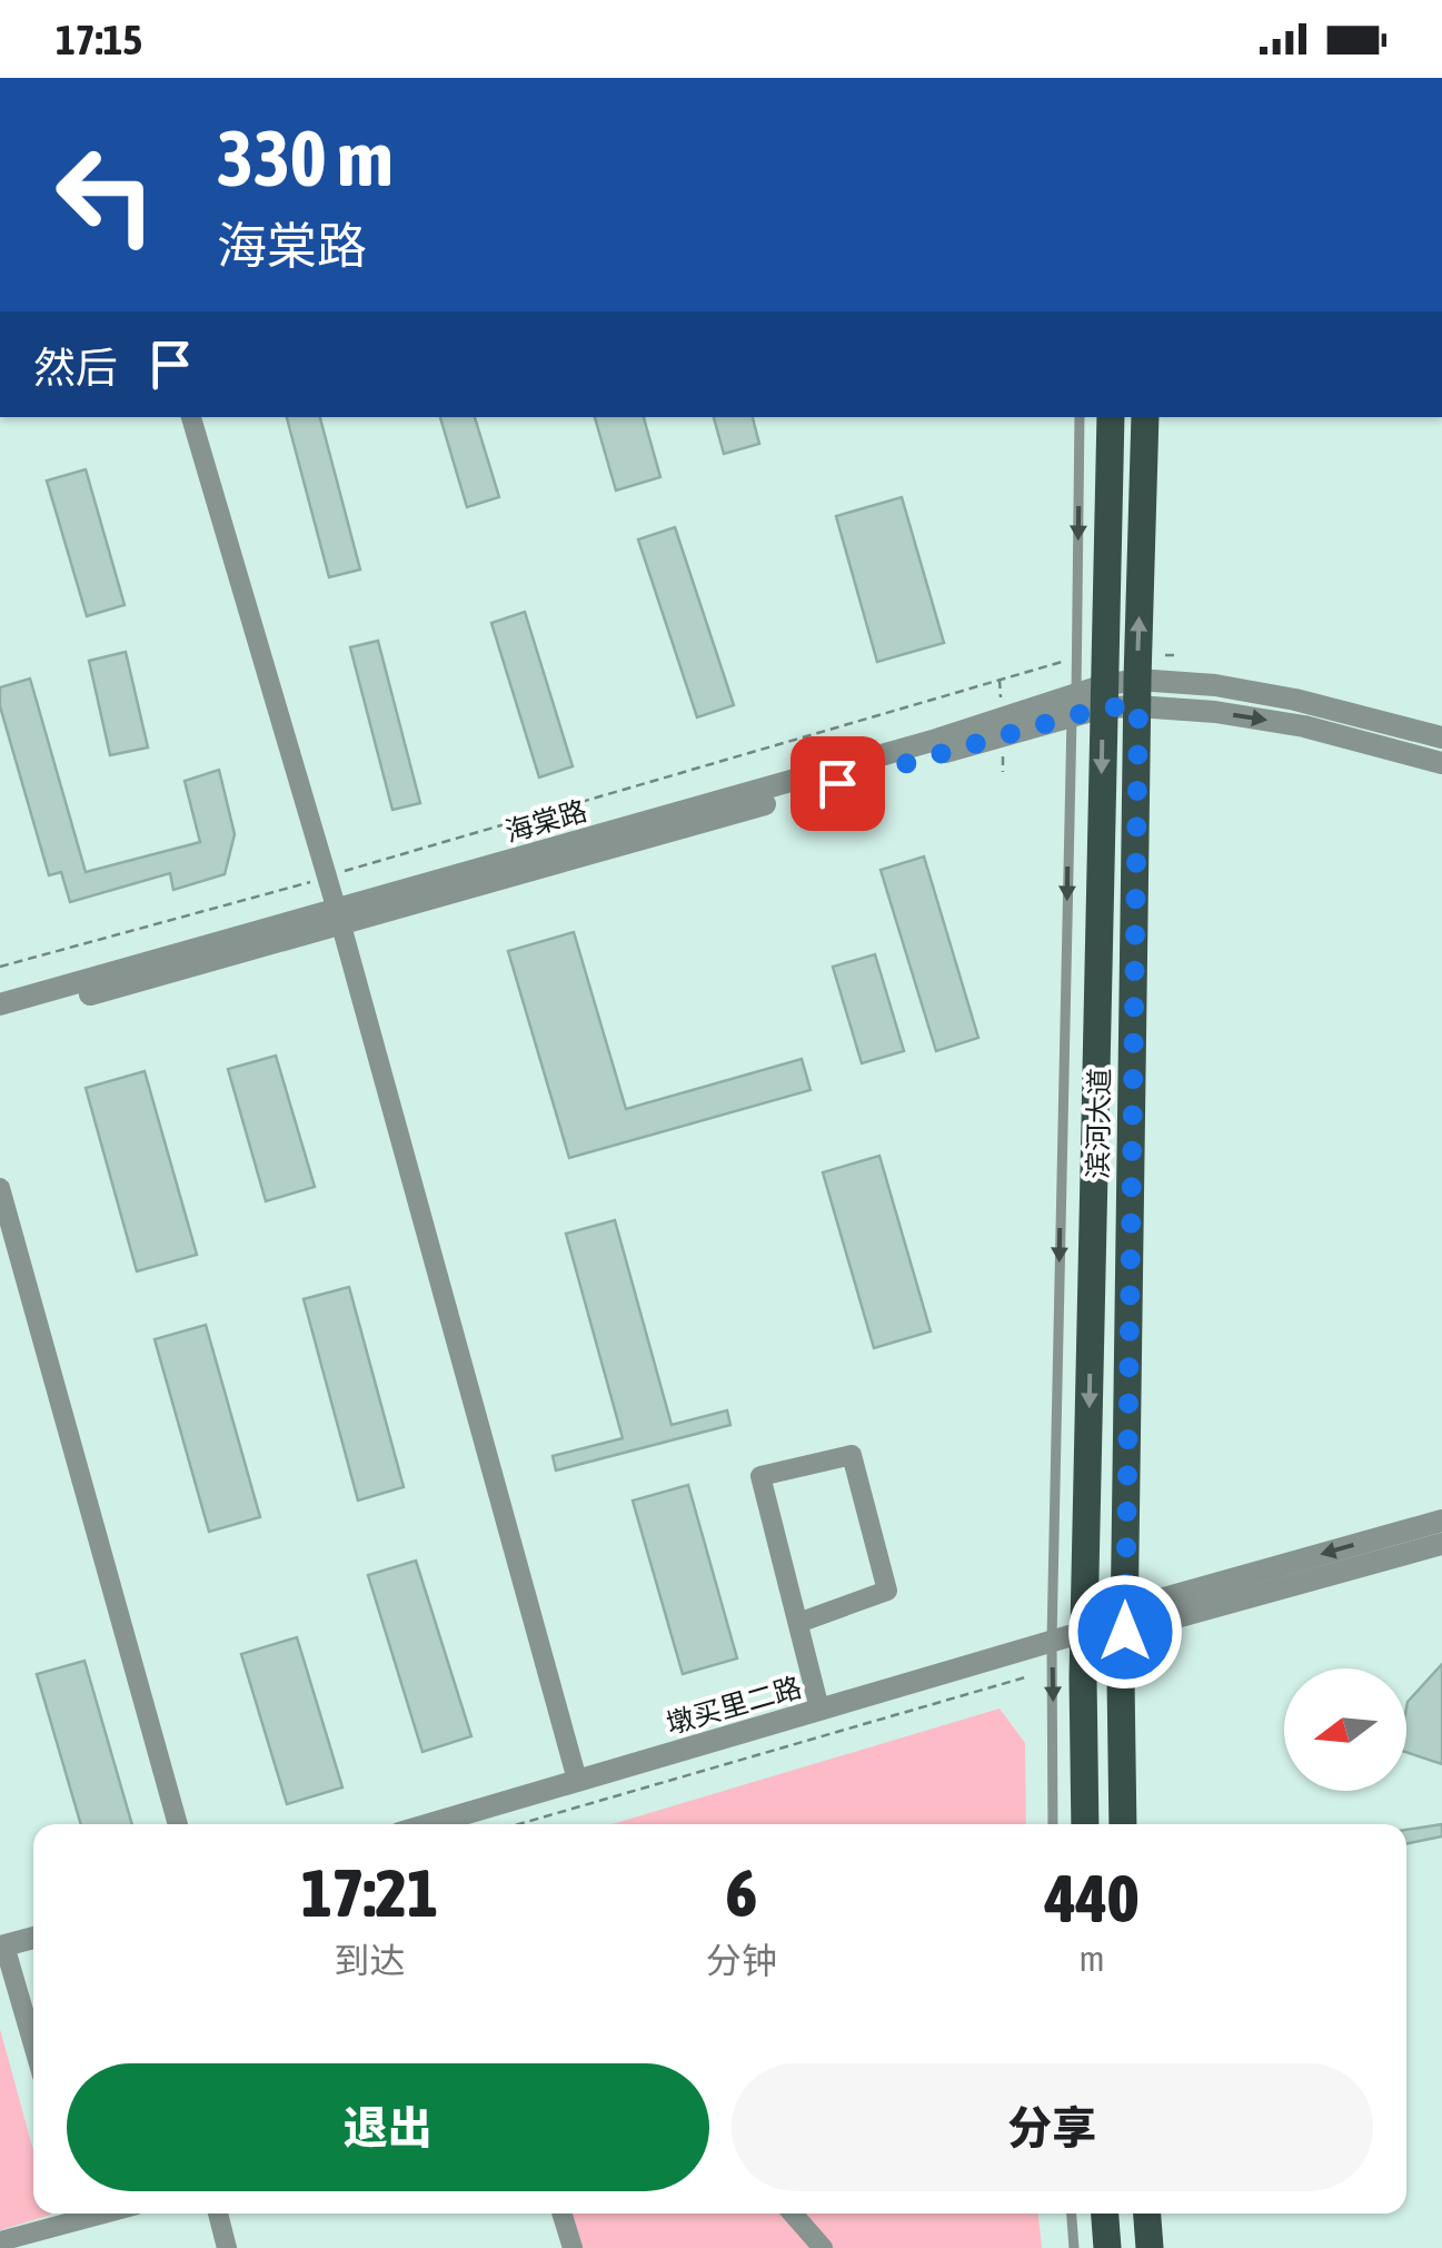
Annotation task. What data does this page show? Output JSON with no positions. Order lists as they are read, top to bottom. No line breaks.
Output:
{"streets":{"main road":["滨河大道"],"street":["海棠路","墩买里二路"]},"crossings":[["海棠路","滨河大道"],["滨河大道","墩买里二路"]],"north":"left","page":{"status":"17:15","turn":["330 m","海棠路"],"then":"然后","eta":["17:21","到达","6","分钟","440","m"],"buttons":["退出","分享"]}}
